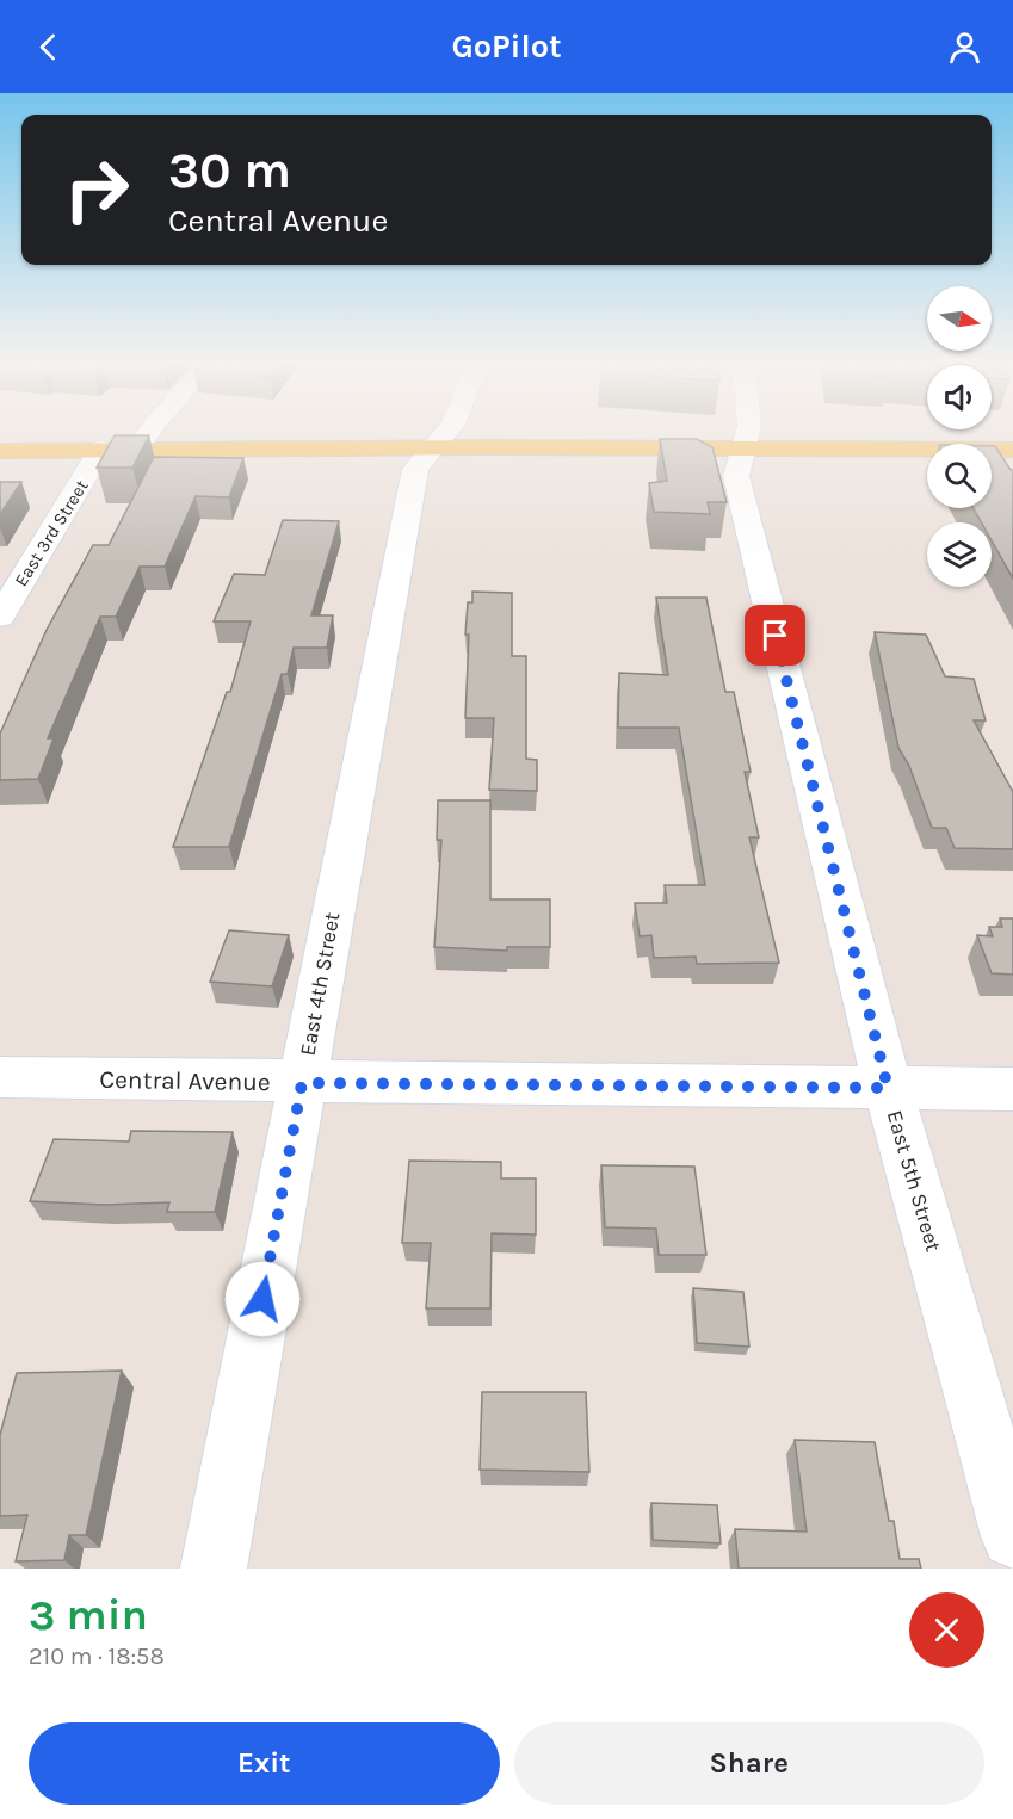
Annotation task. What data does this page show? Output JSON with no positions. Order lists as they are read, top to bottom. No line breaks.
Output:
{"streets":{"street":["East 3rd Street","East 4th Street","Central Avenue","East 5th Street"]},"crossings":[["East 4th Street","Central Avenue"],["Central Avenue","East 5th Street"]],"north":"right","page":{"header":"GoPilot","turn":["30 m","Central Avenue"],"heading":["3 min","210 m · 18:58"],"buttons":["Exit","Share"]}}
